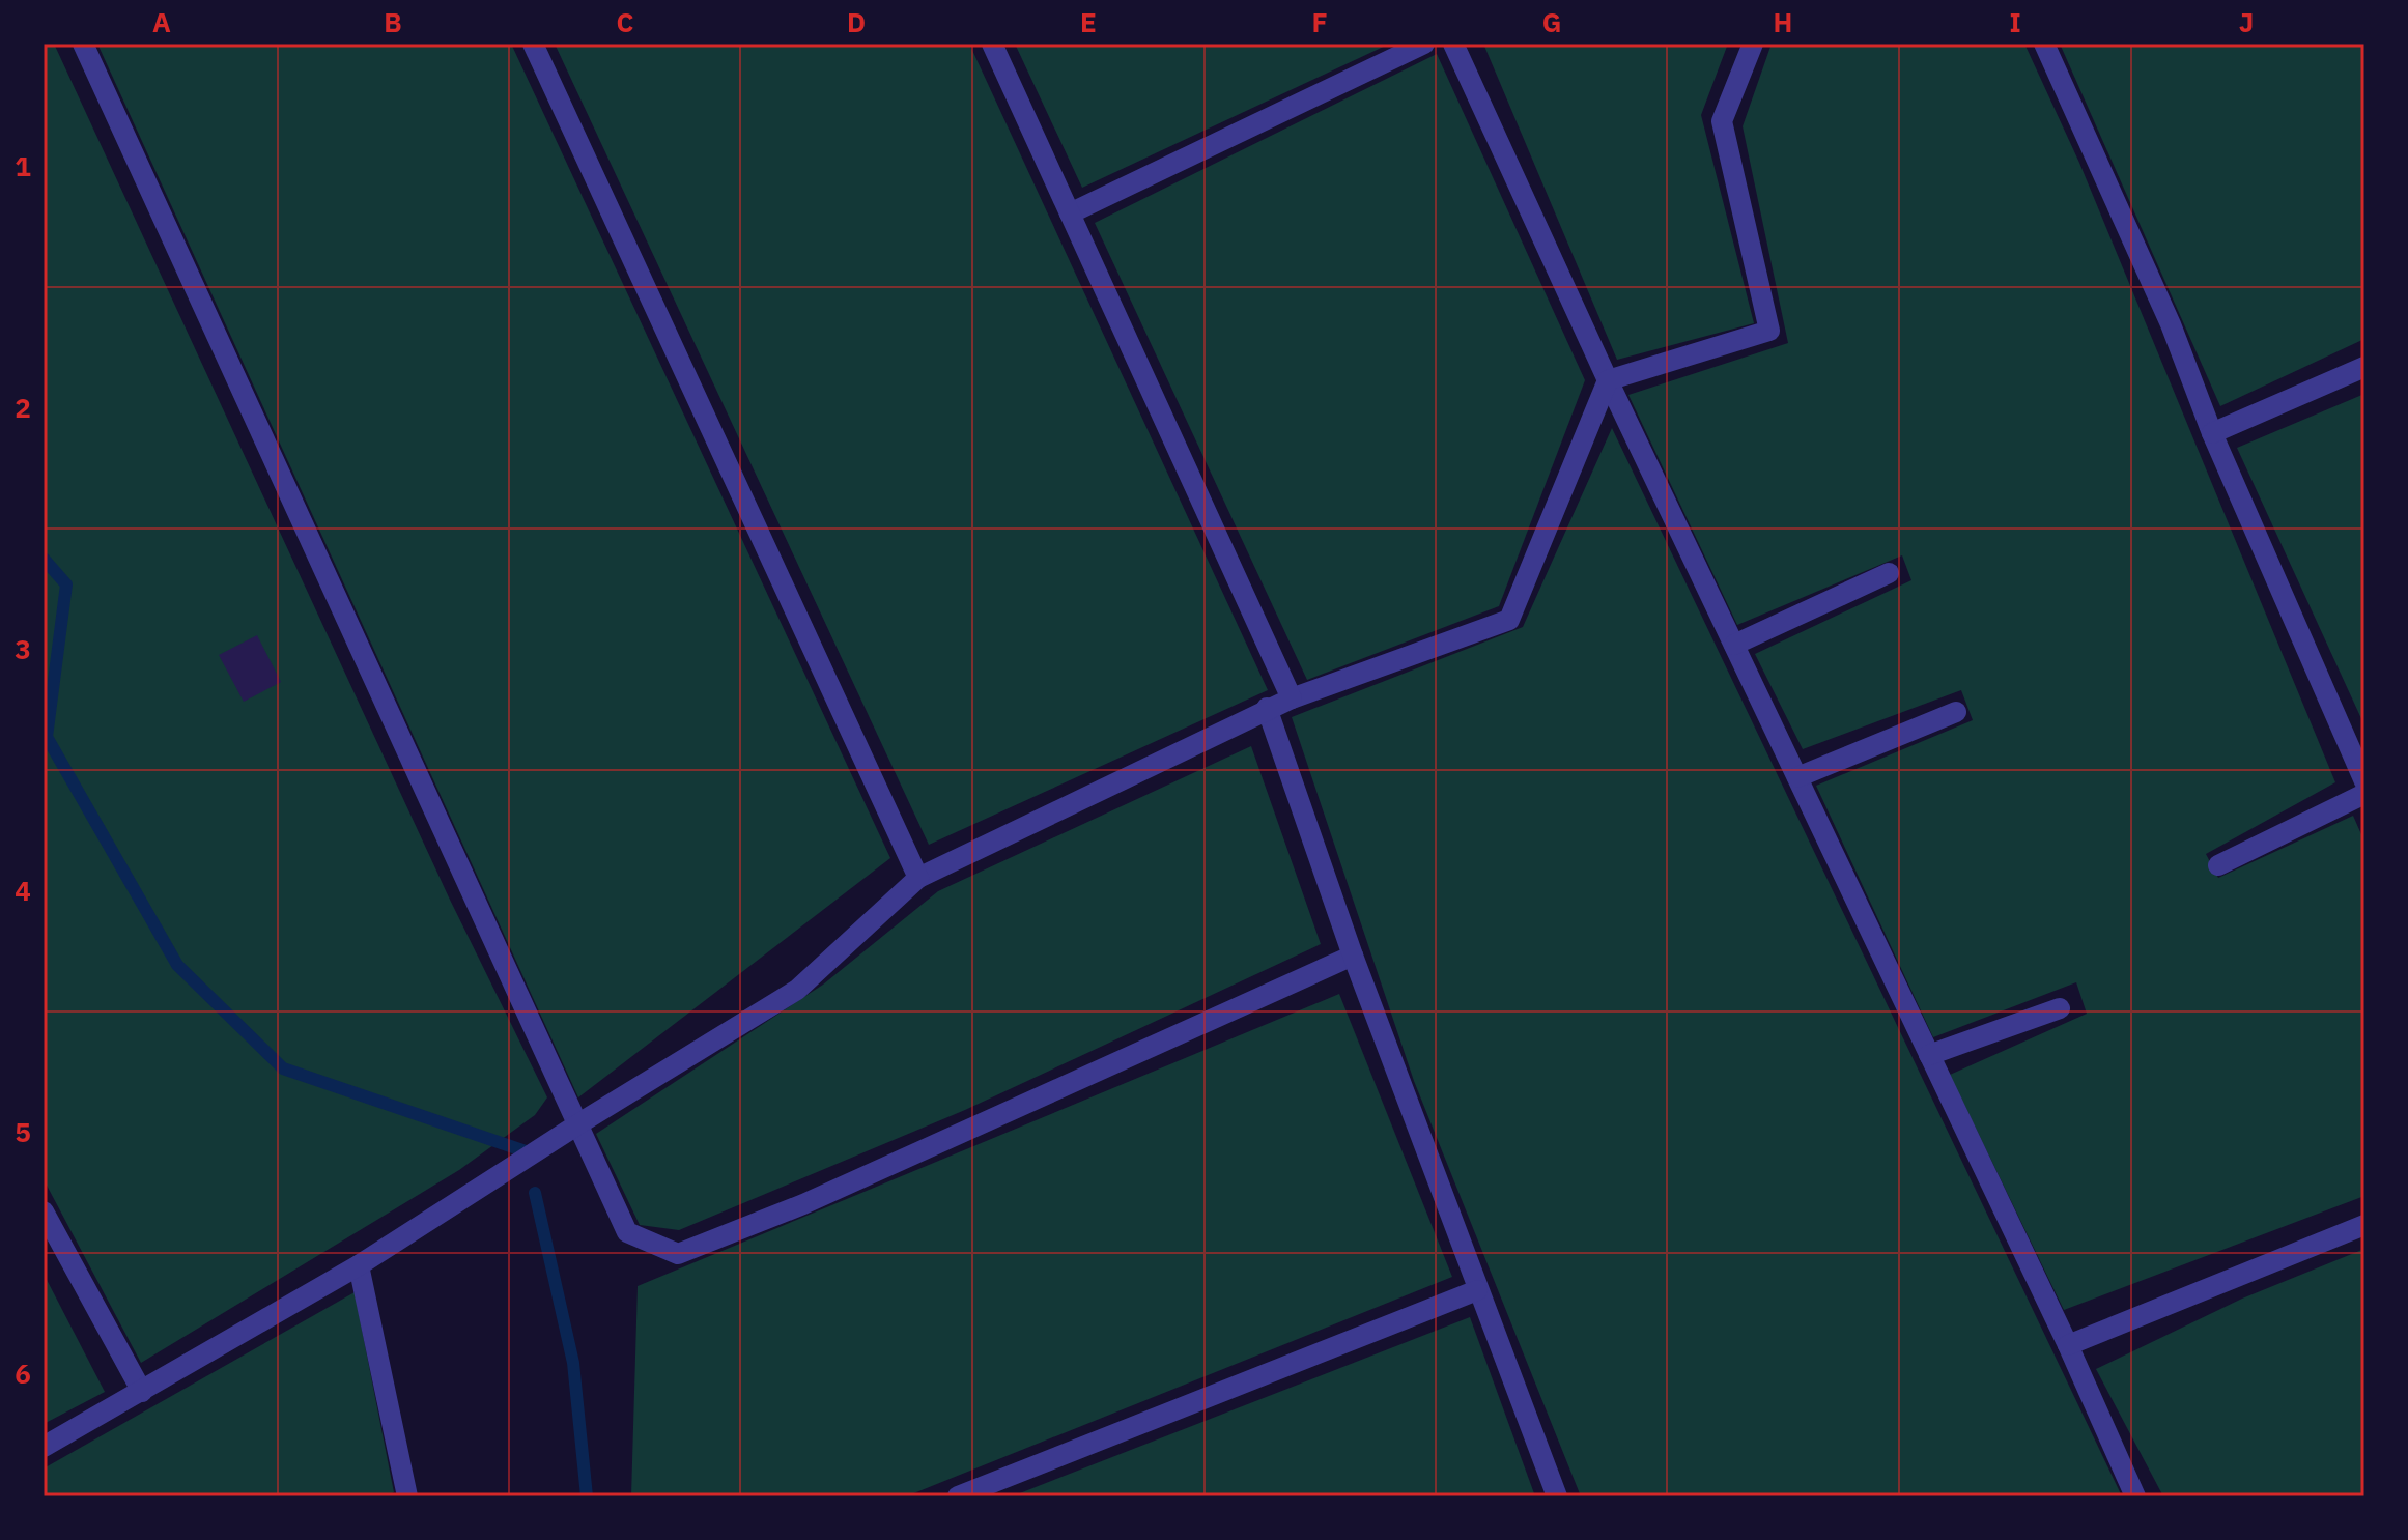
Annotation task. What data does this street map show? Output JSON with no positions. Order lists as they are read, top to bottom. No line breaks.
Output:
{"grid":{"columns":["A","B","C","D","E","F","G","H","I","J"],"rows":["1","2","3","4","5","6"]}}
